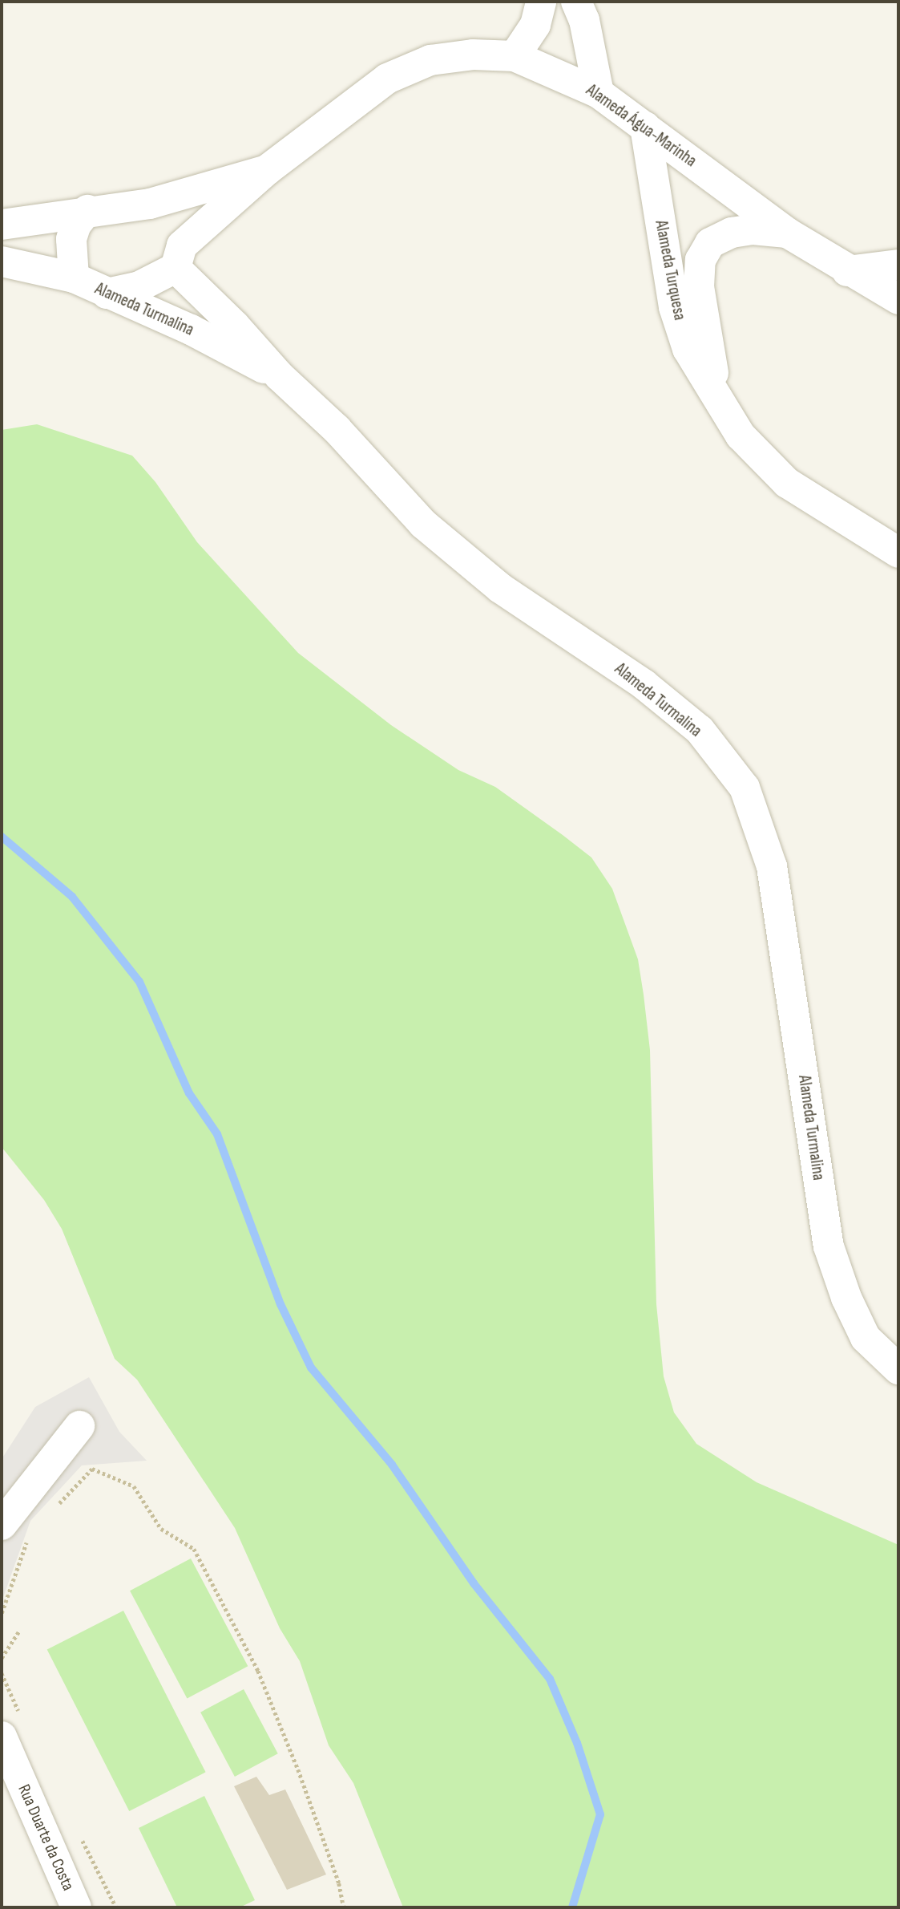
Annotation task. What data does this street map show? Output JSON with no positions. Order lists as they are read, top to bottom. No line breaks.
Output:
{"streets":{"street":["Alameda Água-Marinha","Alameda Turquesa","Alameda Turmalina","Rua Duarte da Costa"]},"crossings":[["Alameda Água-Marinha","Alameda Turquesa"],["Alameda Água-Marinha","Alameda Turmalina"]]}
